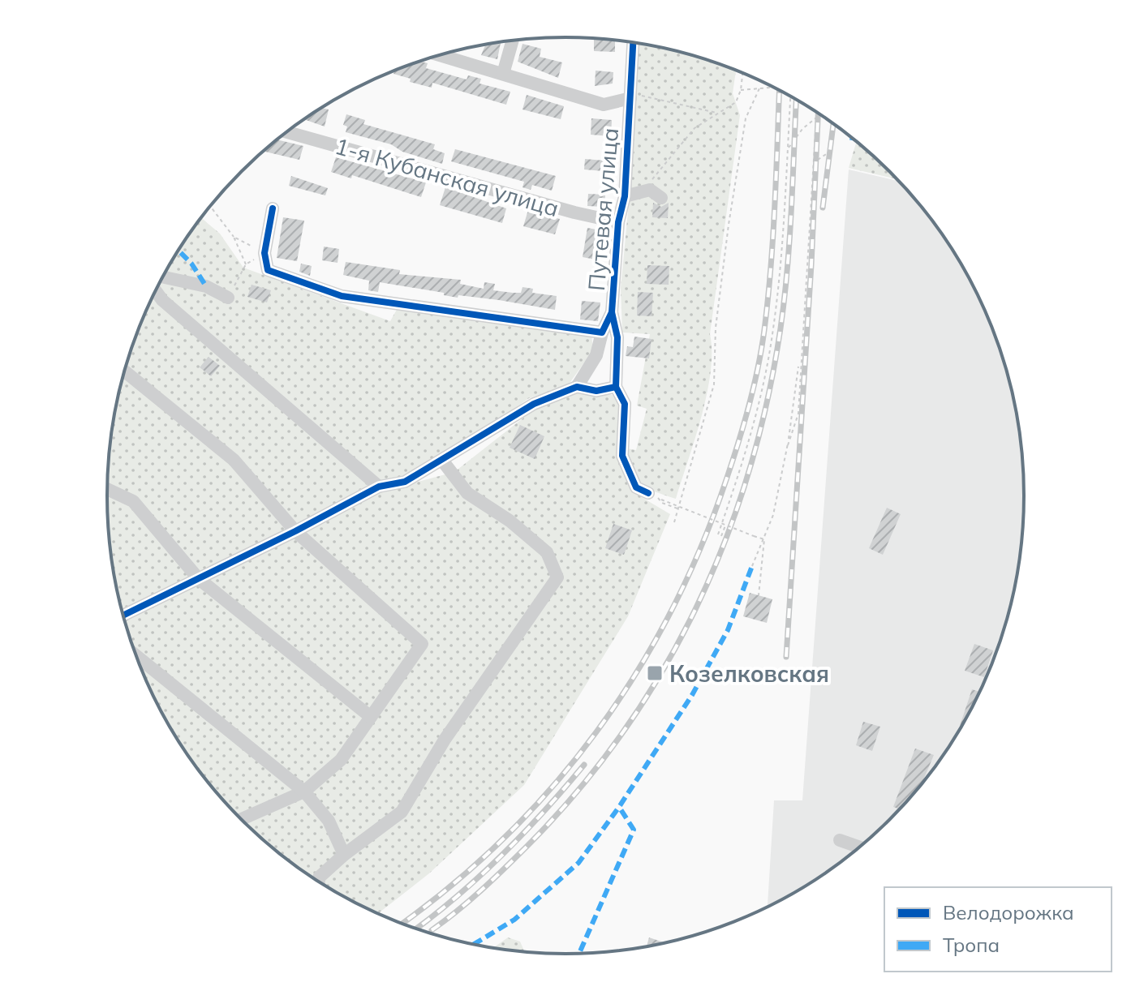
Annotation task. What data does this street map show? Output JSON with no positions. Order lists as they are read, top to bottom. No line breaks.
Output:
{"streets":{"street":["1-я Кубанская улица","Путевая улица"]},"crossings":[["1-я Кубанская улица","Путевая улица"]],"places":{"transit":["Козелковская"]},"legend":["Велодорожка","Тропа"]}
